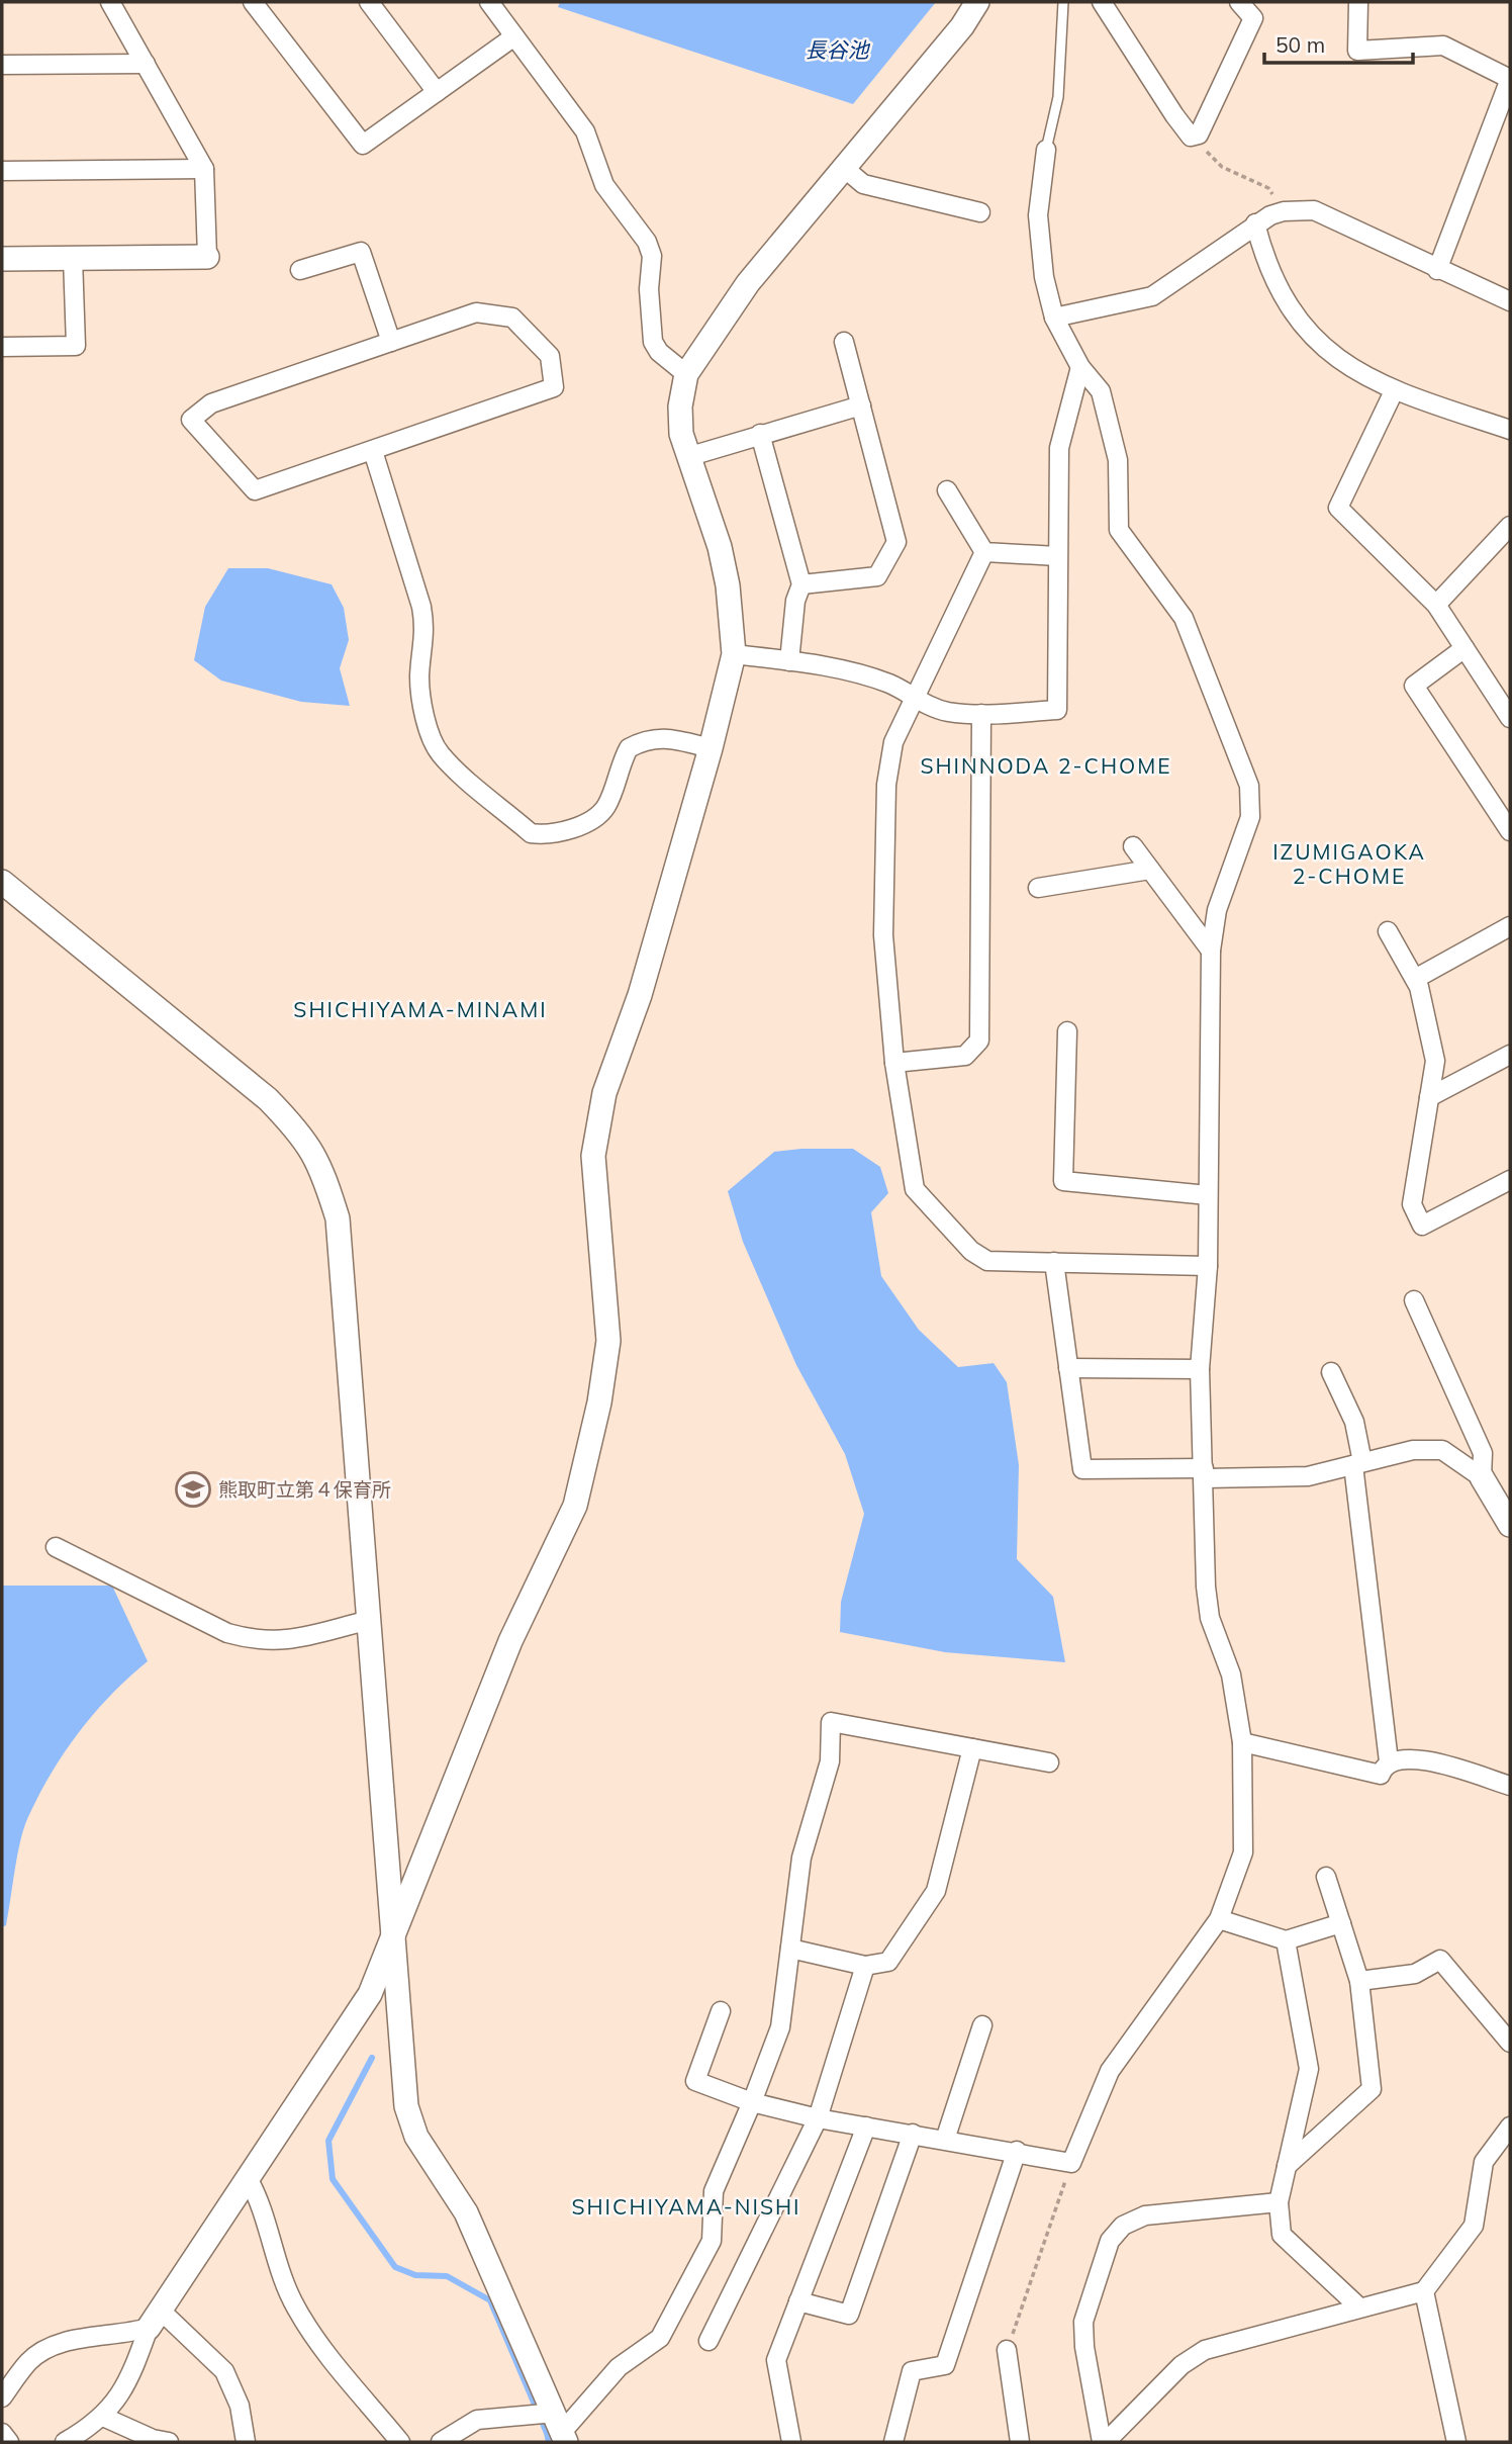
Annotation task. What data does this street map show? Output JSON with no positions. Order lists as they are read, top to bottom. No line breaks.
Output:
{"districts":["SHINNODA 2-CHOME","IZUMIGAOKA 2-CHOME","SHICHIYAMA-MINAMI","SHICHIYAMA-NISHI"],"water":["長谷池"],"places":{"school or university":["熊取町立第４保育所"]},"scale_bar":"50 m"}
